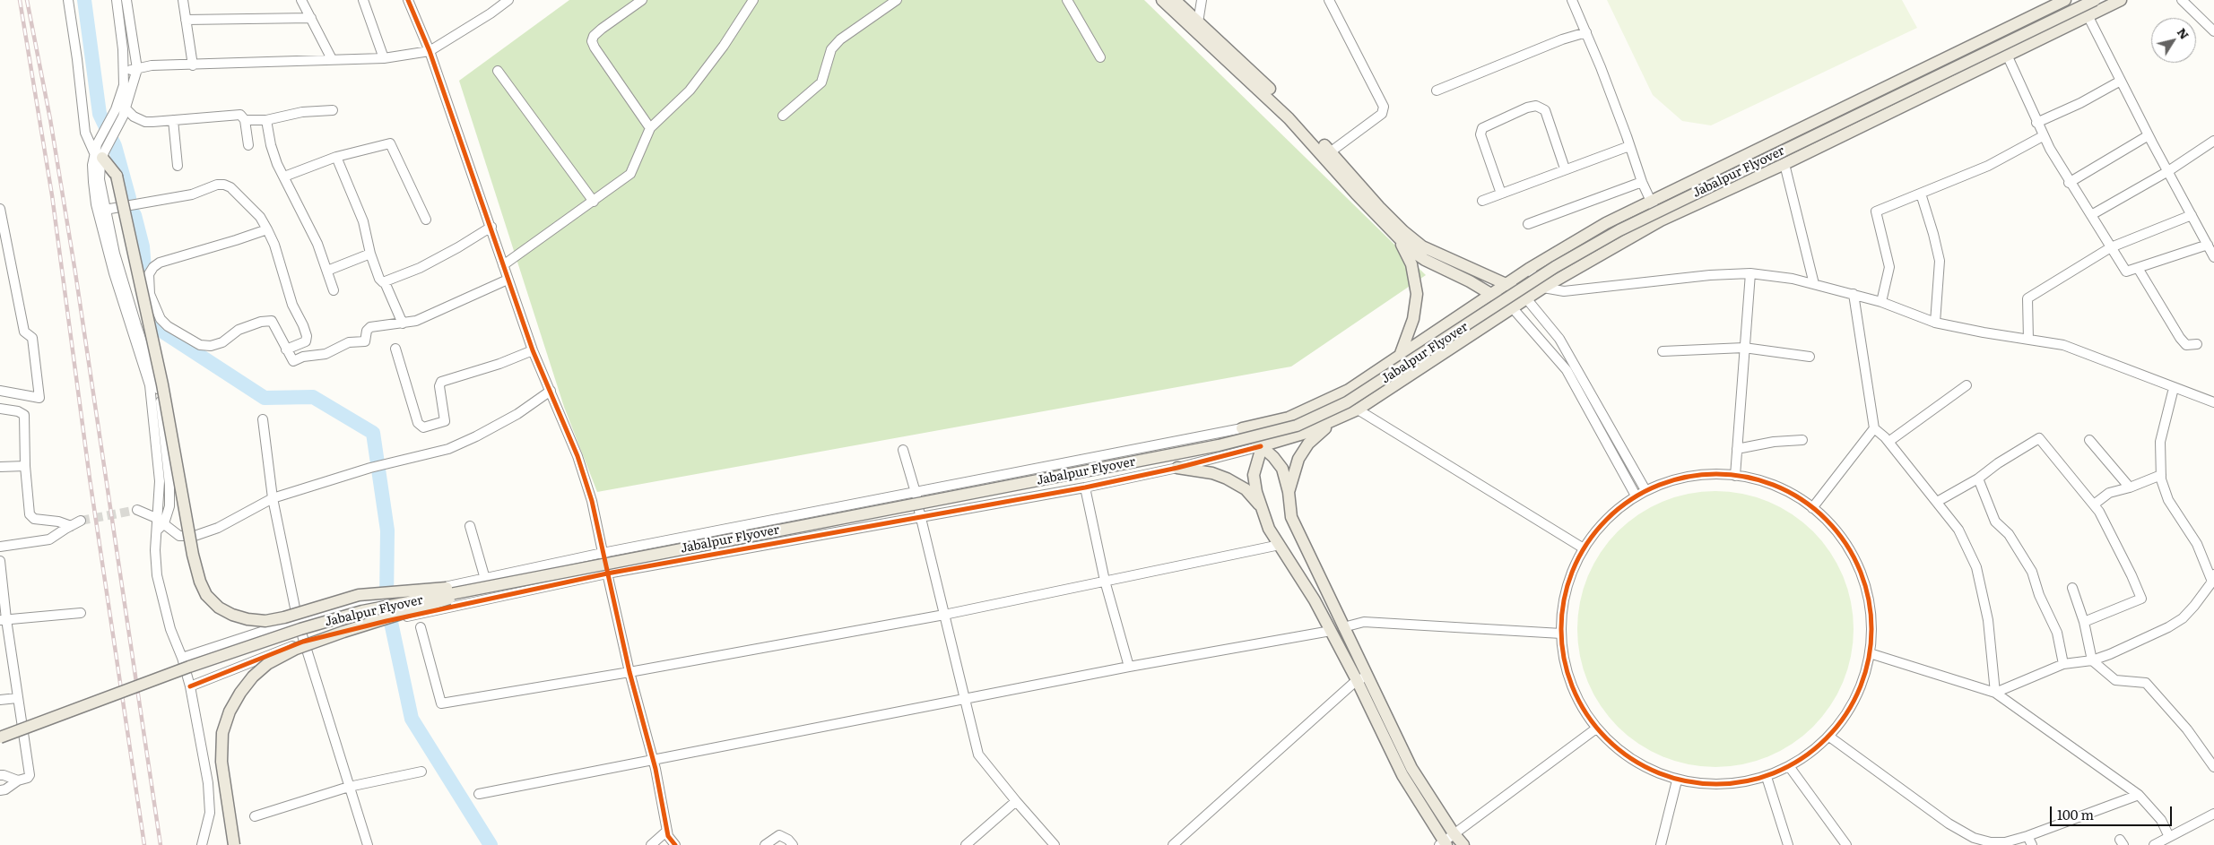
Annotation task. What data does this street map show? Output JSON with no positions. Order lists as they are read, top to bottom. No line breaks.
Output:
{"streets":{"main road":["Jabalpur Flyover"]},"scale_bar":"100 m","north":"top right"}
